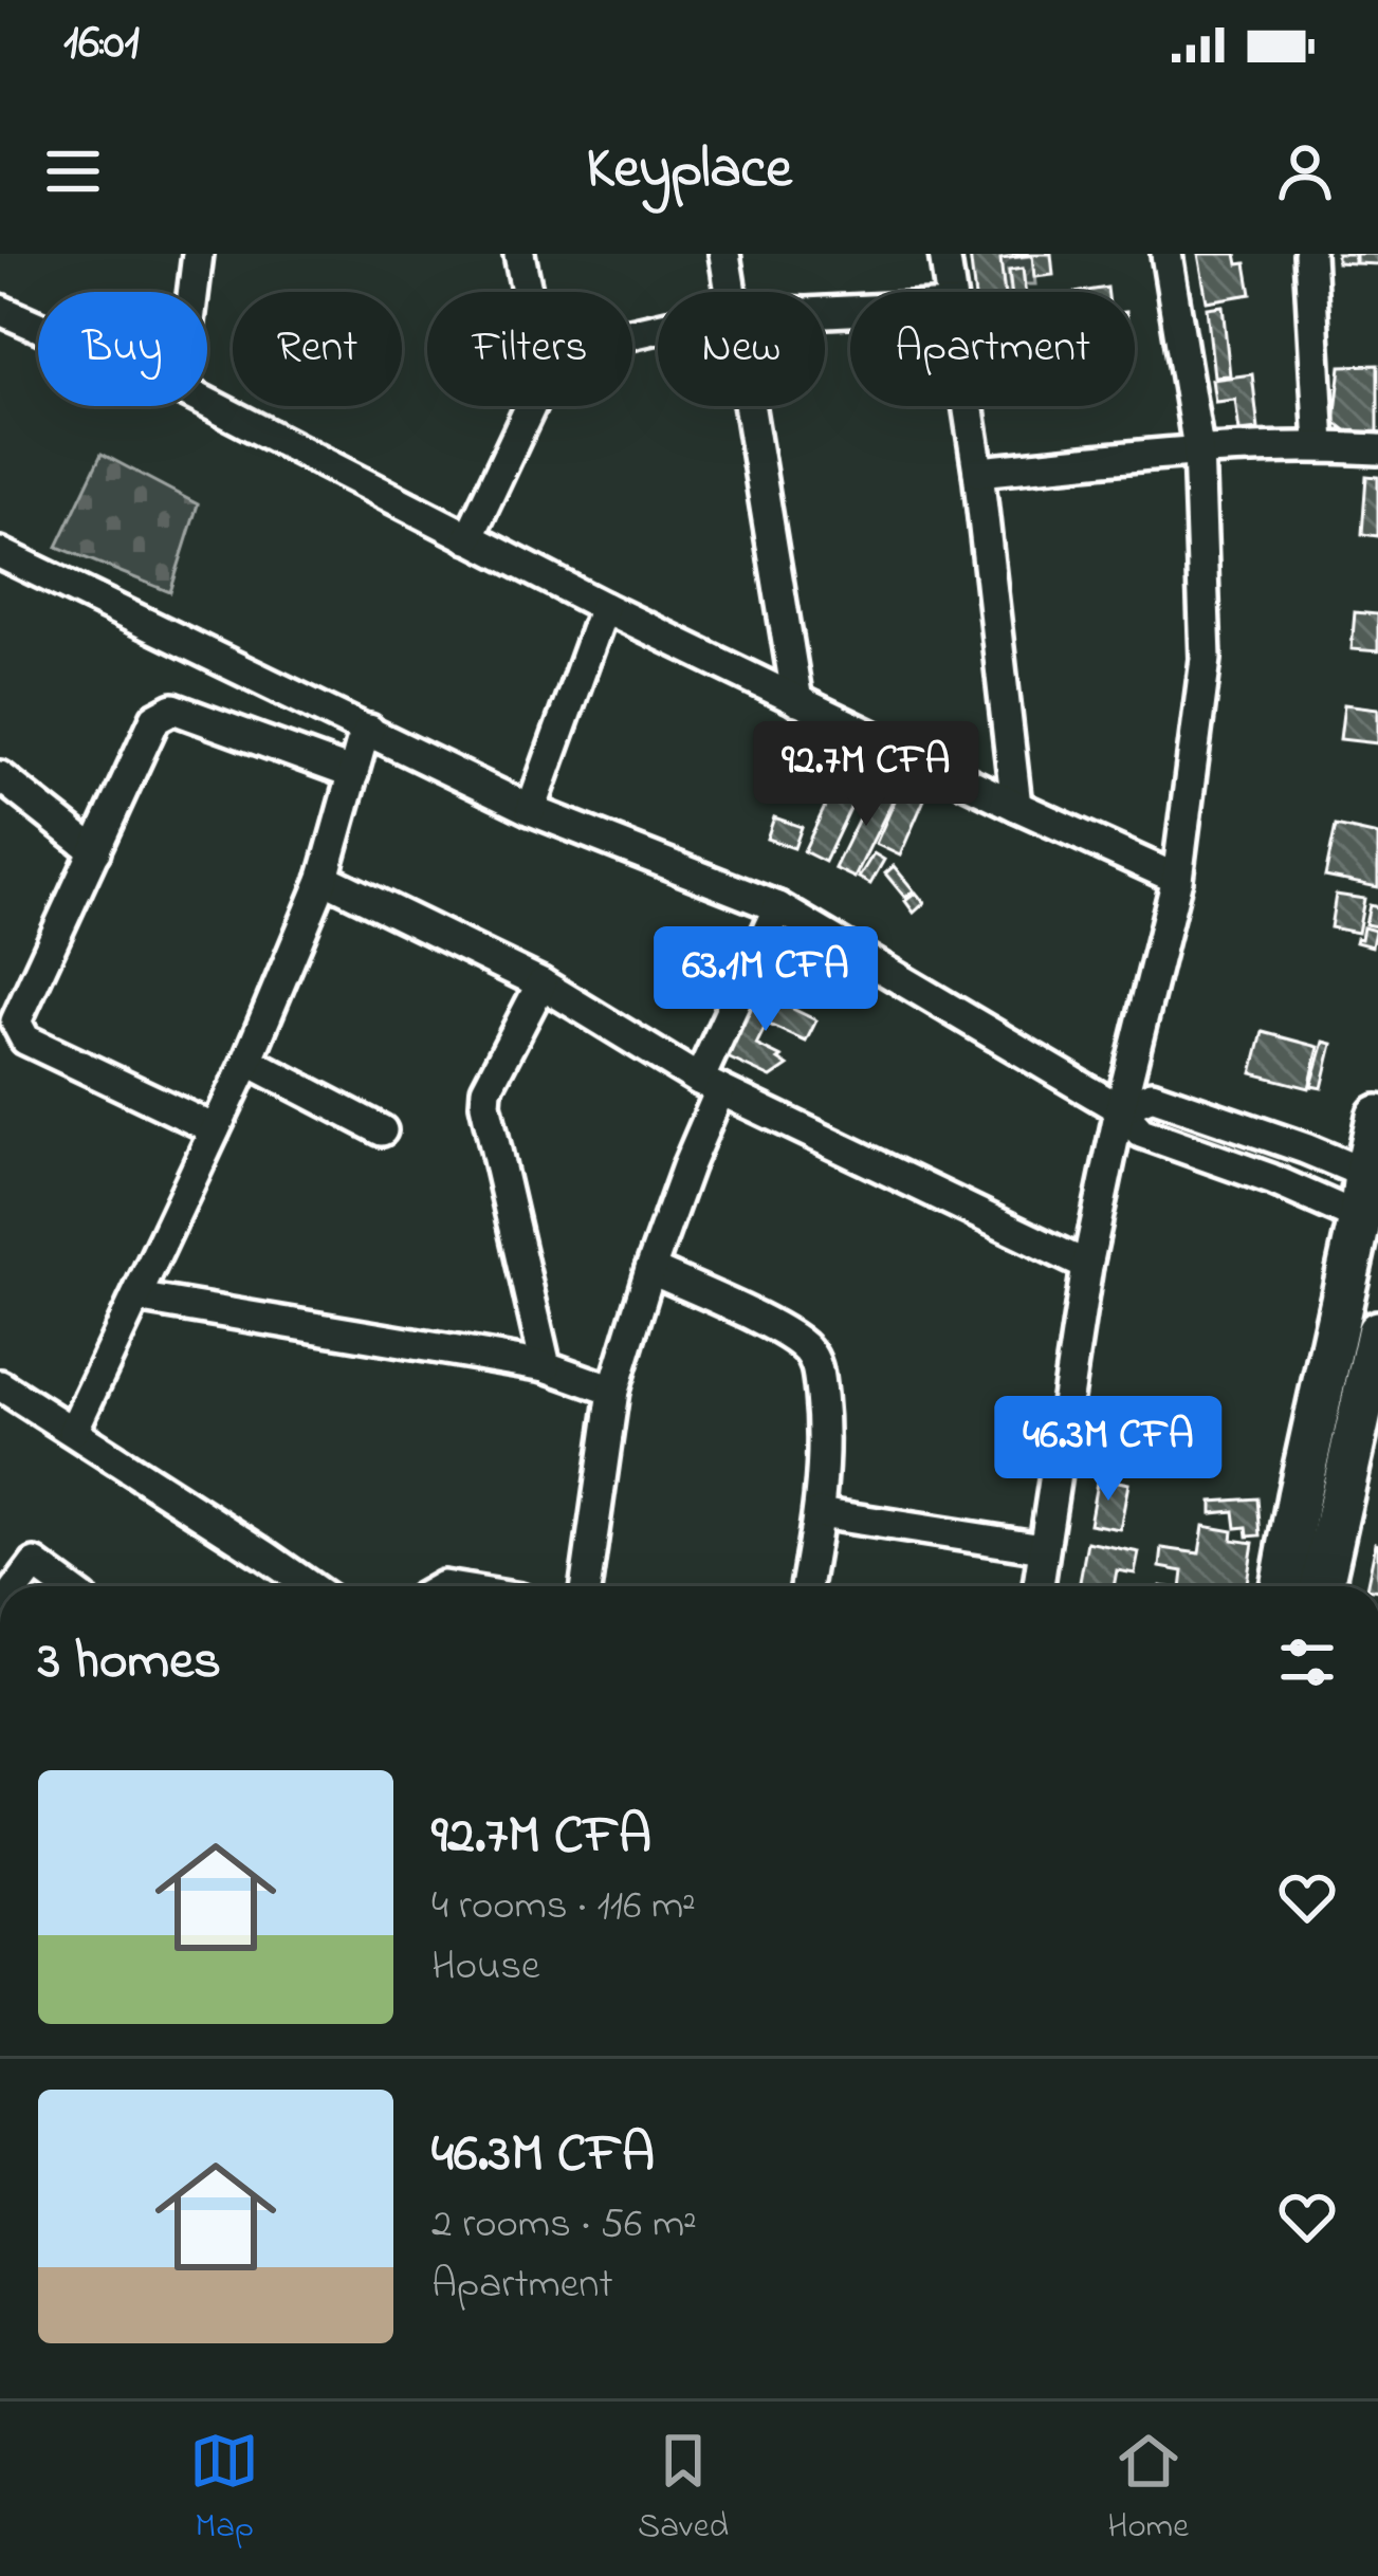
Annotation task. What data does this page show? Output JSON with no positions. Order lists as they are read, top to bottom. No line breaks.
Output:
{"page":{"status":"16:01","header":"Keyplace","chip":["Buy","Rent","Filters","New","Apartment"],"price":["92.7M CFA","63.1M CFA","46.3M CFA"],"heading":"3 homes","list":[{"name":"92.7M CFA","note":"4 rooms · 116 m² · House"},{"name":"46.3M CFA","note":"2 rooms · 56 m² · Apartment"}],"tabs":["Map","Saved","Home"]}}
